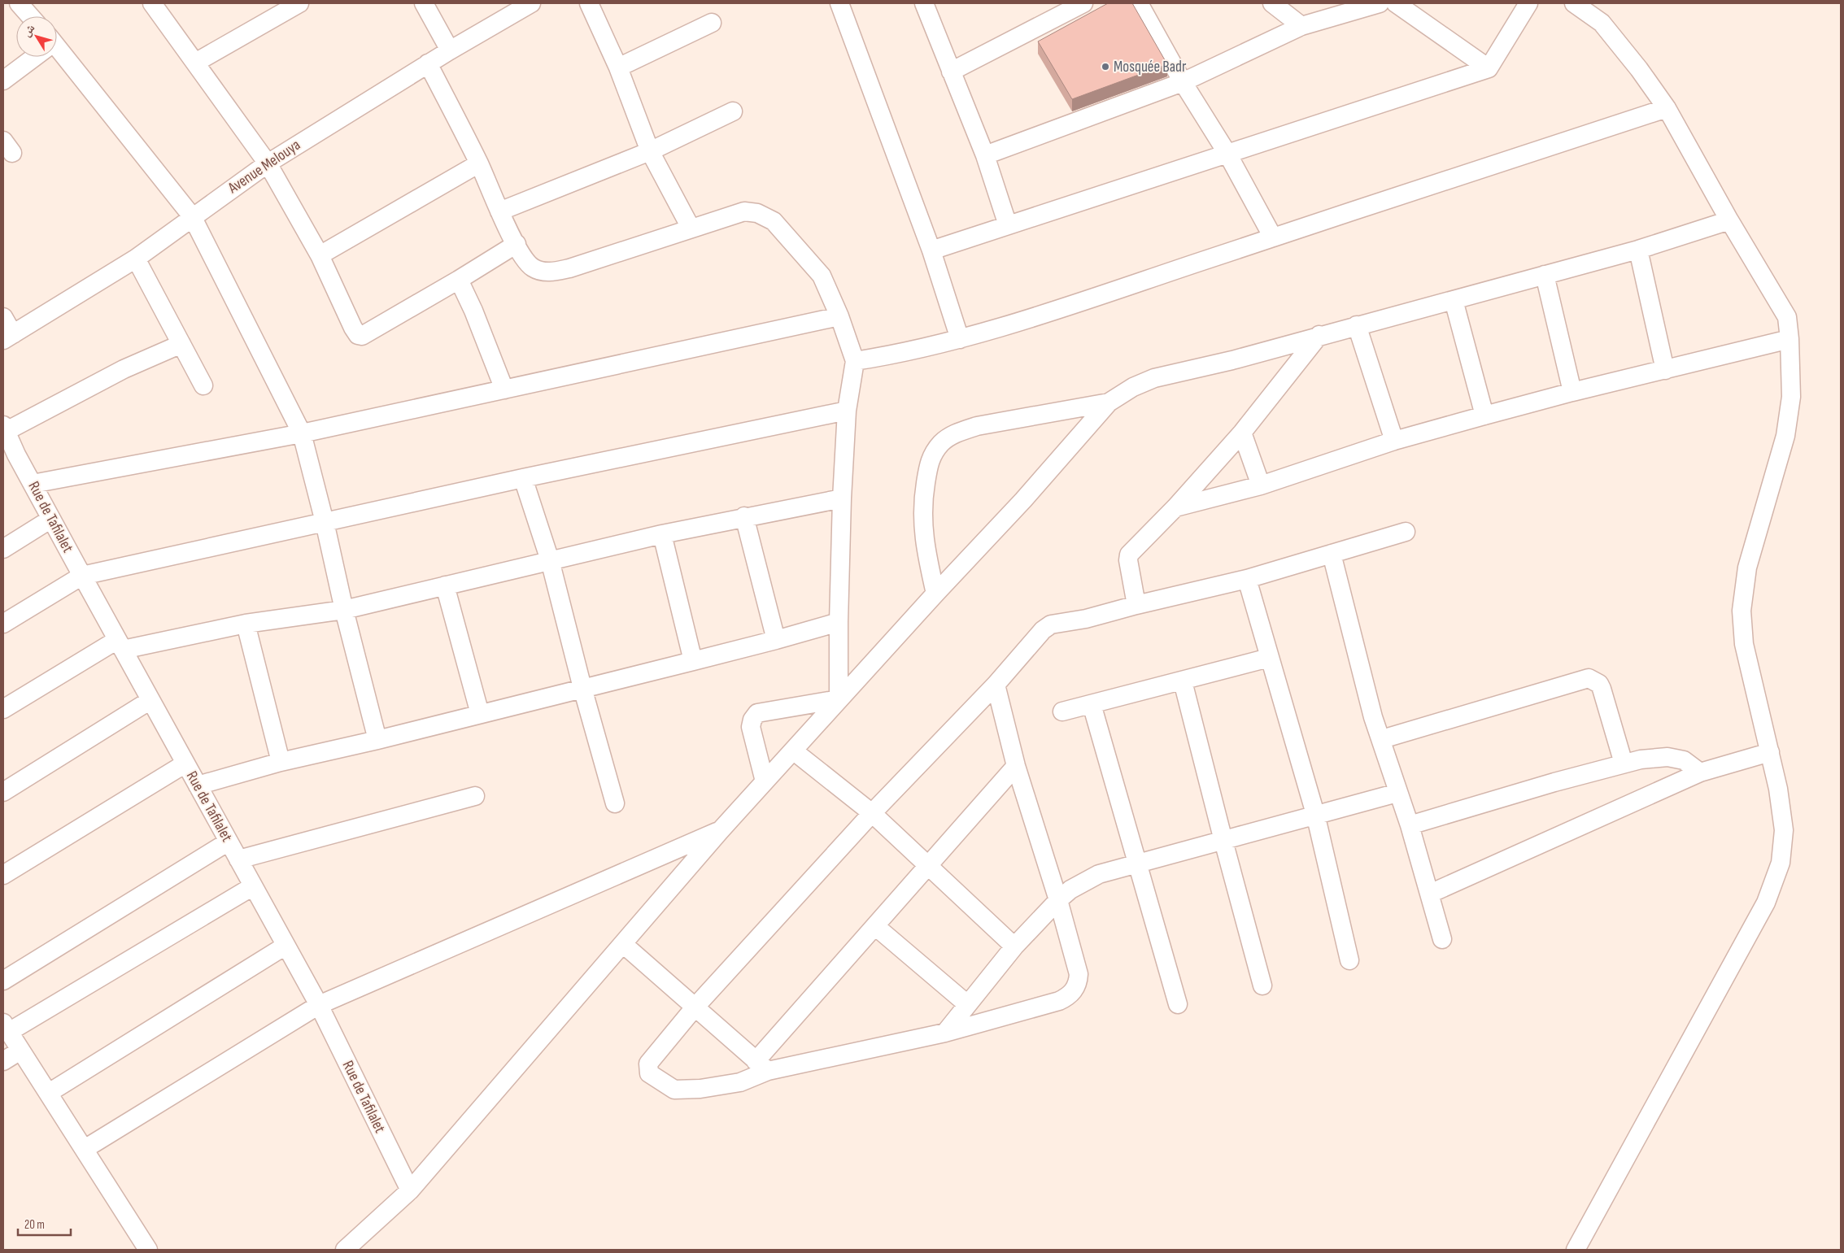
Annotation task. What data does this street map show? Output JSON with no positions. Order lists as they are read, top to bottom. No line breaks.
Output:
{"streets":{"street":["Avenue Melouya","Rue de Tafilalet"]},"places":["Mosquée Badr"],"scale_bar":"20 m","north":"top left"}
